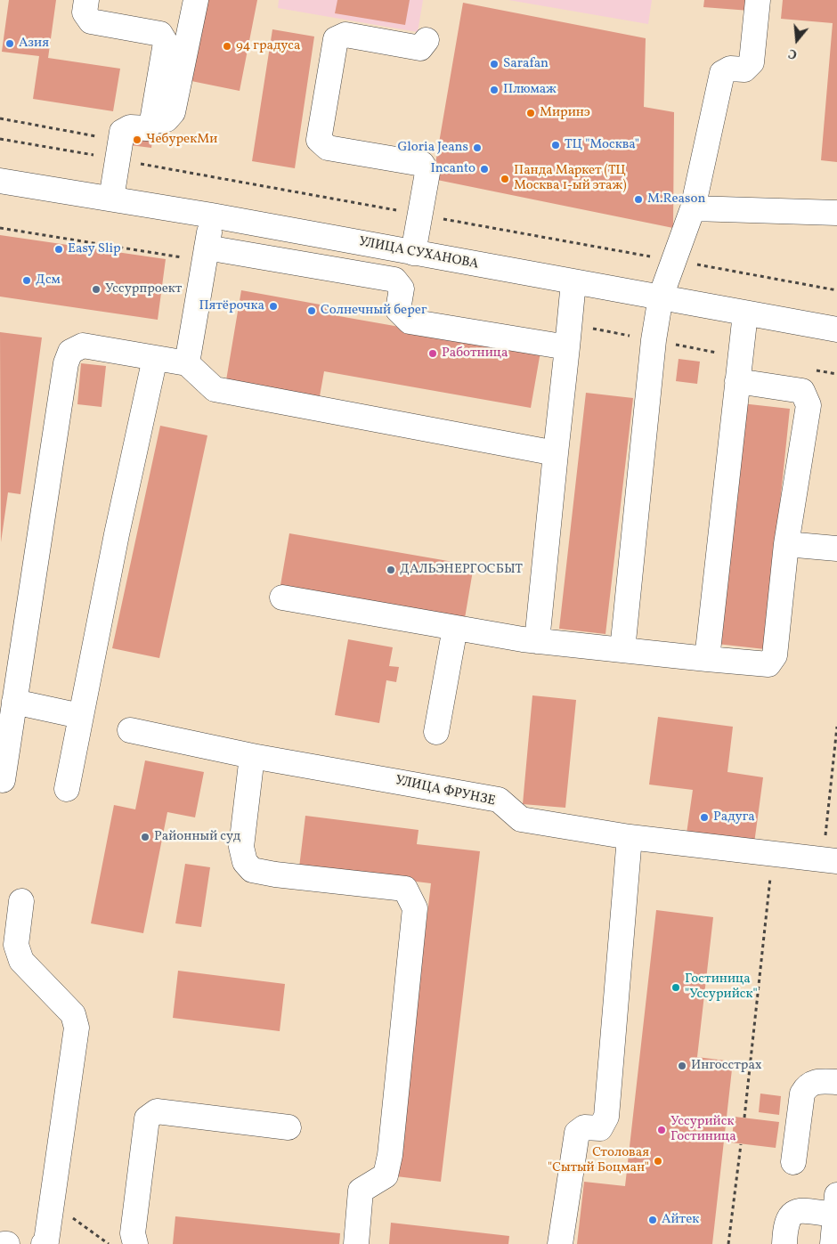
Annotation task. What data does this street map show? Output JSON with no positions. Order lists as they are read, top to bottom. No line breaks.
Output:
{"streets":{"street":["УЛИЦА СУХАНОВА","УЛИЦА ФРУНЗЕ"]},"places":["Азия","94 градуса","Sarafan","Плюмаж","Миринэ","ЧебурекМи","ТЦ \"Москва\"","Gloria Jeans","Incanto","Панда Маркет (ТЦ Москва 1-ый этаж)","M.Reason","Easy Slip","Дсм","Уссурпроект","Пятёрочка","Солнечный берег","Работница","ДАЛЬЭНЕРГОСБЫТ","Радуга","Районный суд","Гостиница \"Уссурийск\"","Ингосстрах","Уссурийск Гостиница","Столовая \"Сытый Боцман\"","Айтек"],"north":"bottom"}
